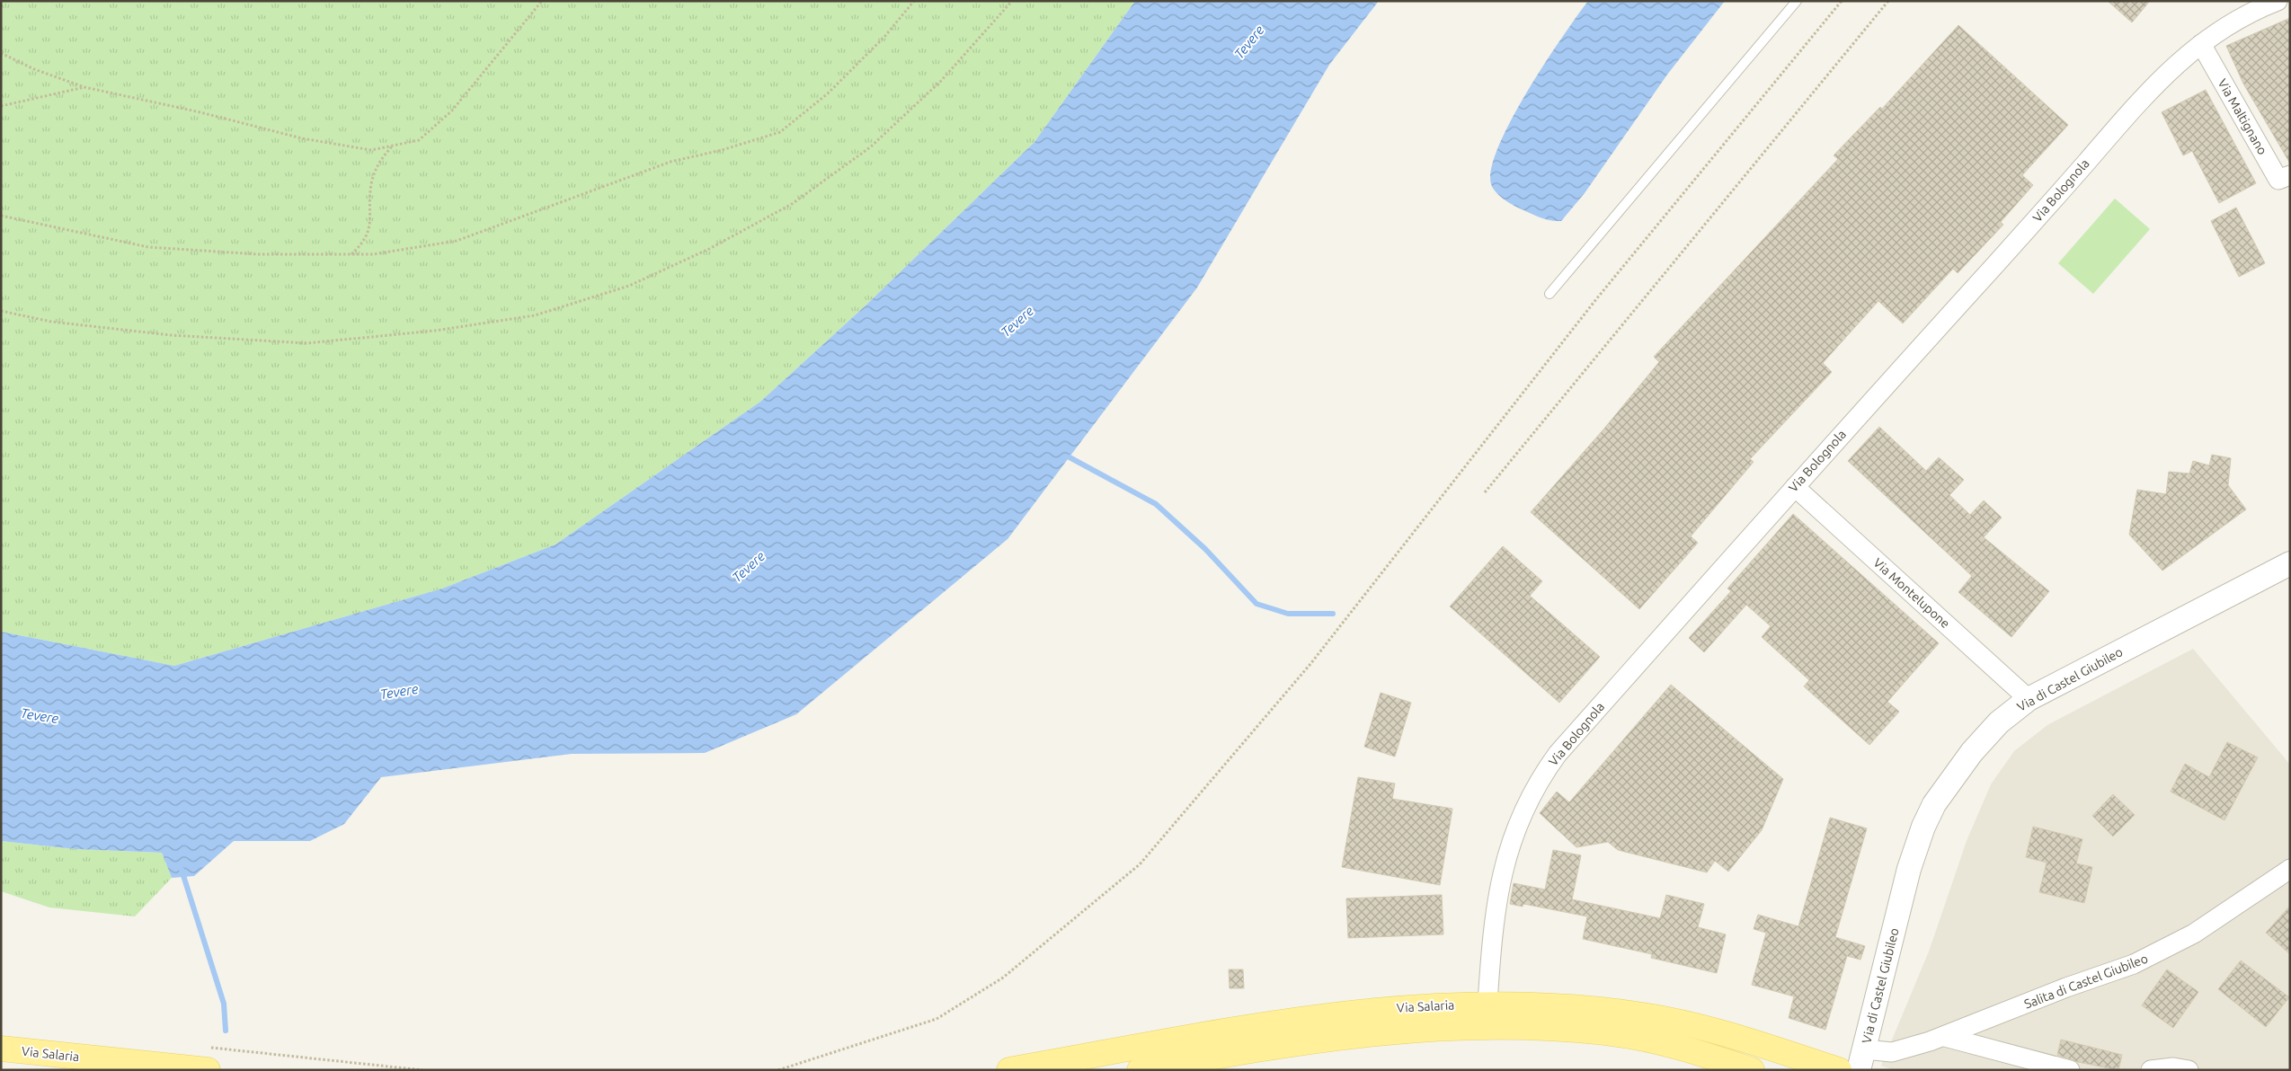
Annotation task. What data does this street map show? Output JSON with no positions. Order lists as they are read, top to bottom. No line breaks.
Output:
{"streets":{"main road":["Via Salaria"],"street":["Via Maltignano","Via Bolognola","Via Montelupone","Via di Castel Giubileo","Salita di Castel Giubileo"]},"crossings":[["Via Maltignano","Via Bolognola"],["Via Bolognola","Via Montelupone"],["Via Bolognola","Via Salaria"],["Via Montelupone","Via di Castel Giubileo"],["Via di Castel Giubileo","Salita di Castel Giubileo"]],"water":["Tevere"]}
